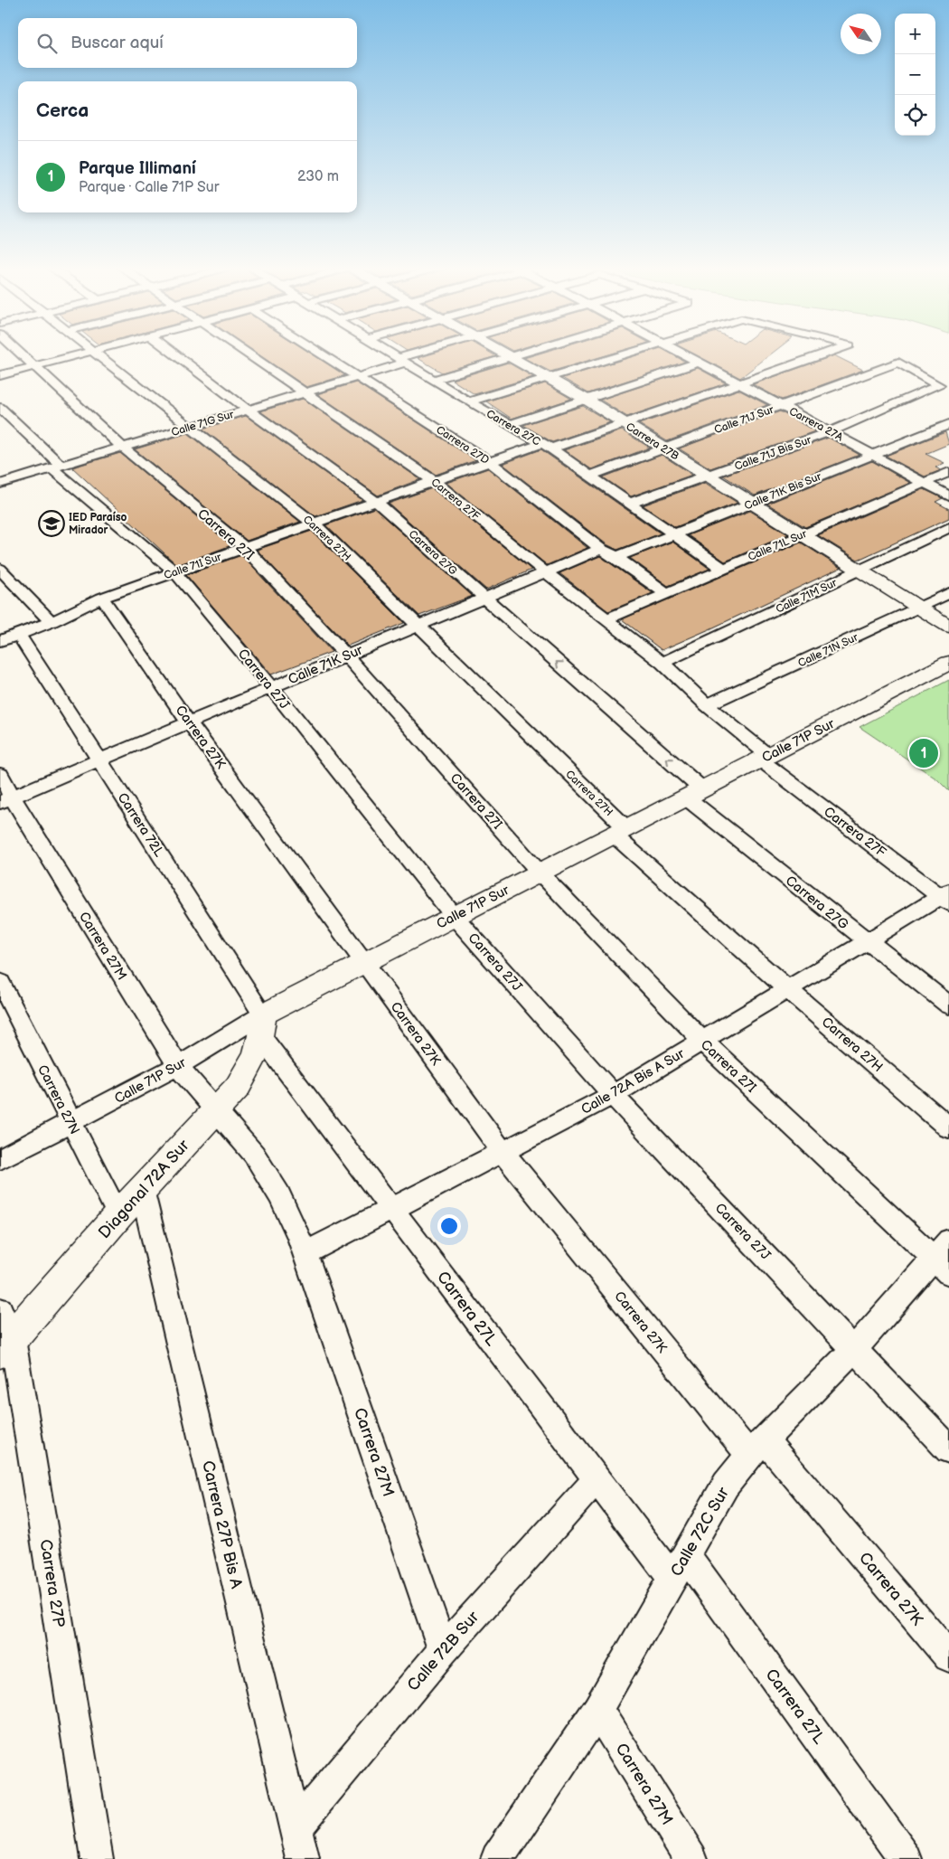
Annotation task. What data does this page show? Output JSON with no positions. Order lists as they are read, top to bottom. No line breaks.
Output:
{"streets":{"street":["Calle 71J Sur","Calle 71G Sur","Carrera 27A","Carrera 27C","Carrera 27B","Carrera 27D","Calle 71J Bis Sur","Calle 71K Bis Sur","Carrera 27F","Carrera 27I","Carrera 27H","Calle 71L Sur","Carrera 27G","Calle 71I Sur","Calle 71M Sur","Calle 71N Sur","Calle 71K Sur","Carrera 27J","Carrera 27K","Calle 71P Sur","Carrera 72L","Carrera 27M","Calle 72A Bis A Sur","Carrera 27N","Diagonal 72A Sur","Carrera 27L","Carrera 27P Bis A","Calle 72C Sur","Carrera 27P","Calle 72B Sur"]},"crossings":[["Calle 71J Sur","Carrera 27A"],["Calle 71J Sur","Carrera 27C"],["Calle 71J Sur","Carrera 27B"],["Calle 71J Sur","Calle 71J Bis Sur"],["Calle 71G Sur","Carrera 27C"],["Calle 71G Sur","Carrera 27D"],["Calle 71G Sur","Carrera 27F"],["Calle 71G Sur","Carrera 27I"],["Calle 71G Sur","Carrera 27H"],["Calle 71G Sur","Carrera 27G"],["Calle 71G Sur","Carrera 27J"],["Carrera 27A","Calle 71J Bis Sur"],["Carrera 27A","Calle 71K Bis Sur"],["Carrera 27A","Calle 71L Sur"],["Carrera 27A","Calle 71I Sur"],["Carrera 27C","Calle 71J Bis Sur"],["Carrera 27C","Calle 71K Bis Sur"],["Carrera 27C","Calle 71L Sur"],["Carrera 27C","Calle 71I Sur"],["Carrera 27B","Calle 71J Bis Sur"],["Carrera 27B","Calle 71K Bis Sur"],["Carrera 27B","Calle 71L Sur"],["Carrera 27B","Calle 71I Sur"],["Carrera 27B","Calle 71M Sur"],["Carrera 27B","Calle 71N Sur"],["Carrera 27D","Calle 71K Bis Sur"],["Carrera 27D","Calle 71L Sur"],["Carrera 27D","Calle 71I Sur"],["Carrera 27D","Calle 71K Sur"],["Carrera 27F","Calle 71L Sur"],["Carrera 27F","Calle 71I Sur"],["Carrera 27F","Calle 71M Sur"],["Carrera 27F","Calle 71N Sur"],["Carrera 27F","Calle 71K Sur"],["Carrera 27F","Calle 71P Sur"],["Carrera 27F","Calle 72A Bis A Sur"],["Carrera 27I","Calle 71I Sur"],["Carrera 27I","Calle 71K Sur"],["Carrera 27I","Calle 71P Sur"],["Carrera 27I","Calle 72A Bis A Sur"],["Carrera 27I","Calle 72C Sur"],["Carrera 27H","Calle 71I Sur"],["Carrera 27H","Calle 71K Sur"],["Carrera 27H","Calle 71P Sur"],["Carrera 27H","Calle 72A Bis A Sur"],["Carrera 27G","Calle 71I Sur"],["Carrera 27G","Calle 71K Sur"],["Carrera 27G","Calle 71P Sur"],["Carrera 27G","Calle 72A Bis A Sur"],["Calle 71I Sur","Carrera 27J"],["Calle 71I Sur","Carrera 27K"],["Calle 71I Sur","Carrera 72L"],["Calle 71K Sur","Carrera 27J"],["Calle 71K Sur","Carrera 27K"],["Calle 71K Sur","Carrera 72L"],["Calle 71K Sur","Carrera 27M"],["Carrera 27J","Calle 71P Sur"],["Carrera 27J","Calle 72A Bis A Sur"],["Carrera 27J","Calle 72C Sur"],["Carrera 27K","Calle 71P Sur"],["Carrera 27K","Calle 72A Bis A Sur"],["Carrera 27K","Calle 72C Sur"],["Calle 71P Sur","Carrera 72L"],["Calle 71P Sur","Carrera 27M"],["Calle 71P Sur","Carrera 27N"],["Calle 71P Sur","Diagonal 72A Sur"],["Calle 71P Sur","Carrera 27L"],["Carrera 72L","Diagonal 72A Sur"],["Carrera 72L","Carrera 27L"],["Carrera 27M","Calle 72A Bis A Sur"],["Carrera 27M","Diagonal 72A Sur"],["Carrera 27M","Calle 72C Sur"],["Carrera 27M","Calle 72B Sur"],["Calle 72A Bis A Sur","Carrera 27L"],["Carrera 27N","Diagonal 72A Sur"],["Diagonal 72A Sur","Carrera 27L"],["Diagonal 72A Sur","Carrera 27P Bis A"],["Diagonal 72A Sur","Carrera 27P"],["Carrera 27L","Calle 72C Sur"],["Carrera 27L","Calle 72B Sur"],["Carrera 27P Bis A","Calle 72B Sur"]],"places":{"school or university":["IED Paraíso Mirador"]},"north":"top left","page":{"map_buttons":["+","−"],"search":"Buscar aquí","heading":"Cerca","list":[{"mark":"1","name":"Parque Illimaní","note":"Parque · Calle 71P Sur","value":"230 m"}],"pins":"1"}}
